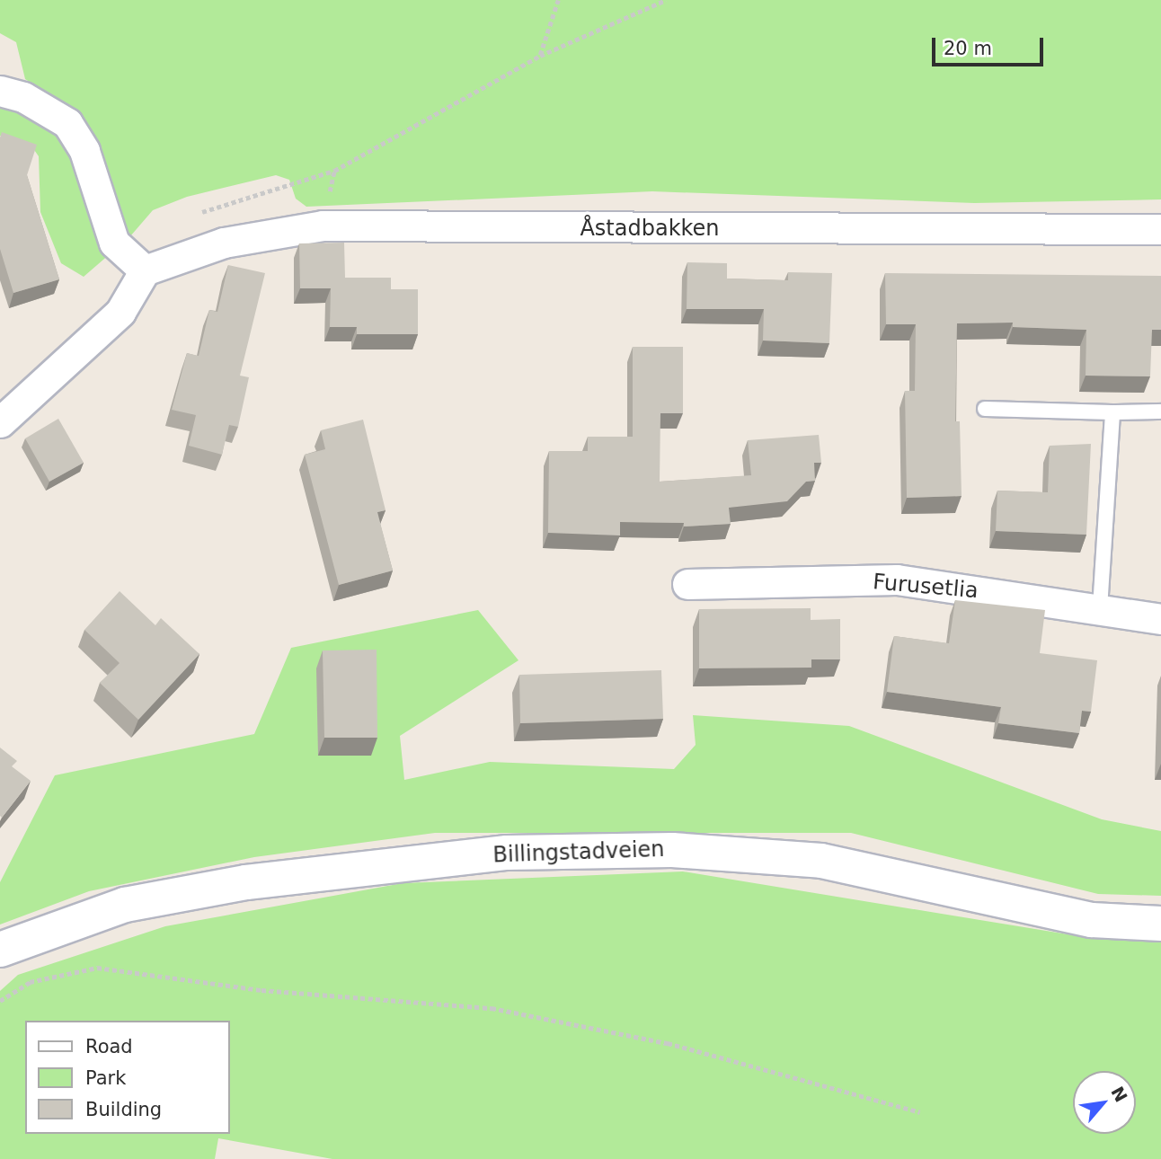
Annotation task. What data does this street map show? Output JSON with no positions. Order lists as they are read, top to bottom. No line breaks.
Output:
{"streets":{"main road":["Billingstadveien"],"street":["Åstadbakken","Furusetlia"]},"legend":["Road","Park","Building"],"scale_bar":"20 m","north":"top right"}
